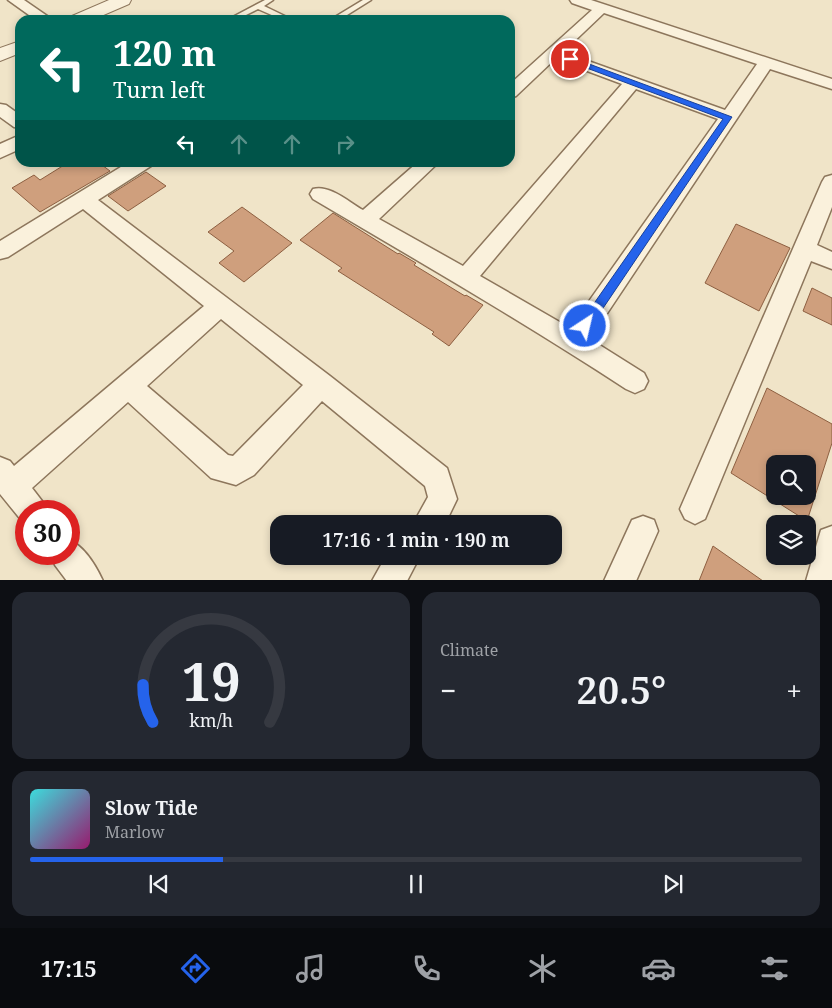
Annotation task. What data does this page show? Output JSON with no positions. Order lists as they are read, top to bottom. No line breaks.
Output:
{"page":{"turn":["120 m","Turn left"],"limit":"30","trip":"17:16 · 1 min · 190 m","tile":"Climate","heat":["−","20.5°","+"],"song":["Slow Tide","Marlow"],"tabs":"17:15","gauge":["19","km/h"]}}
